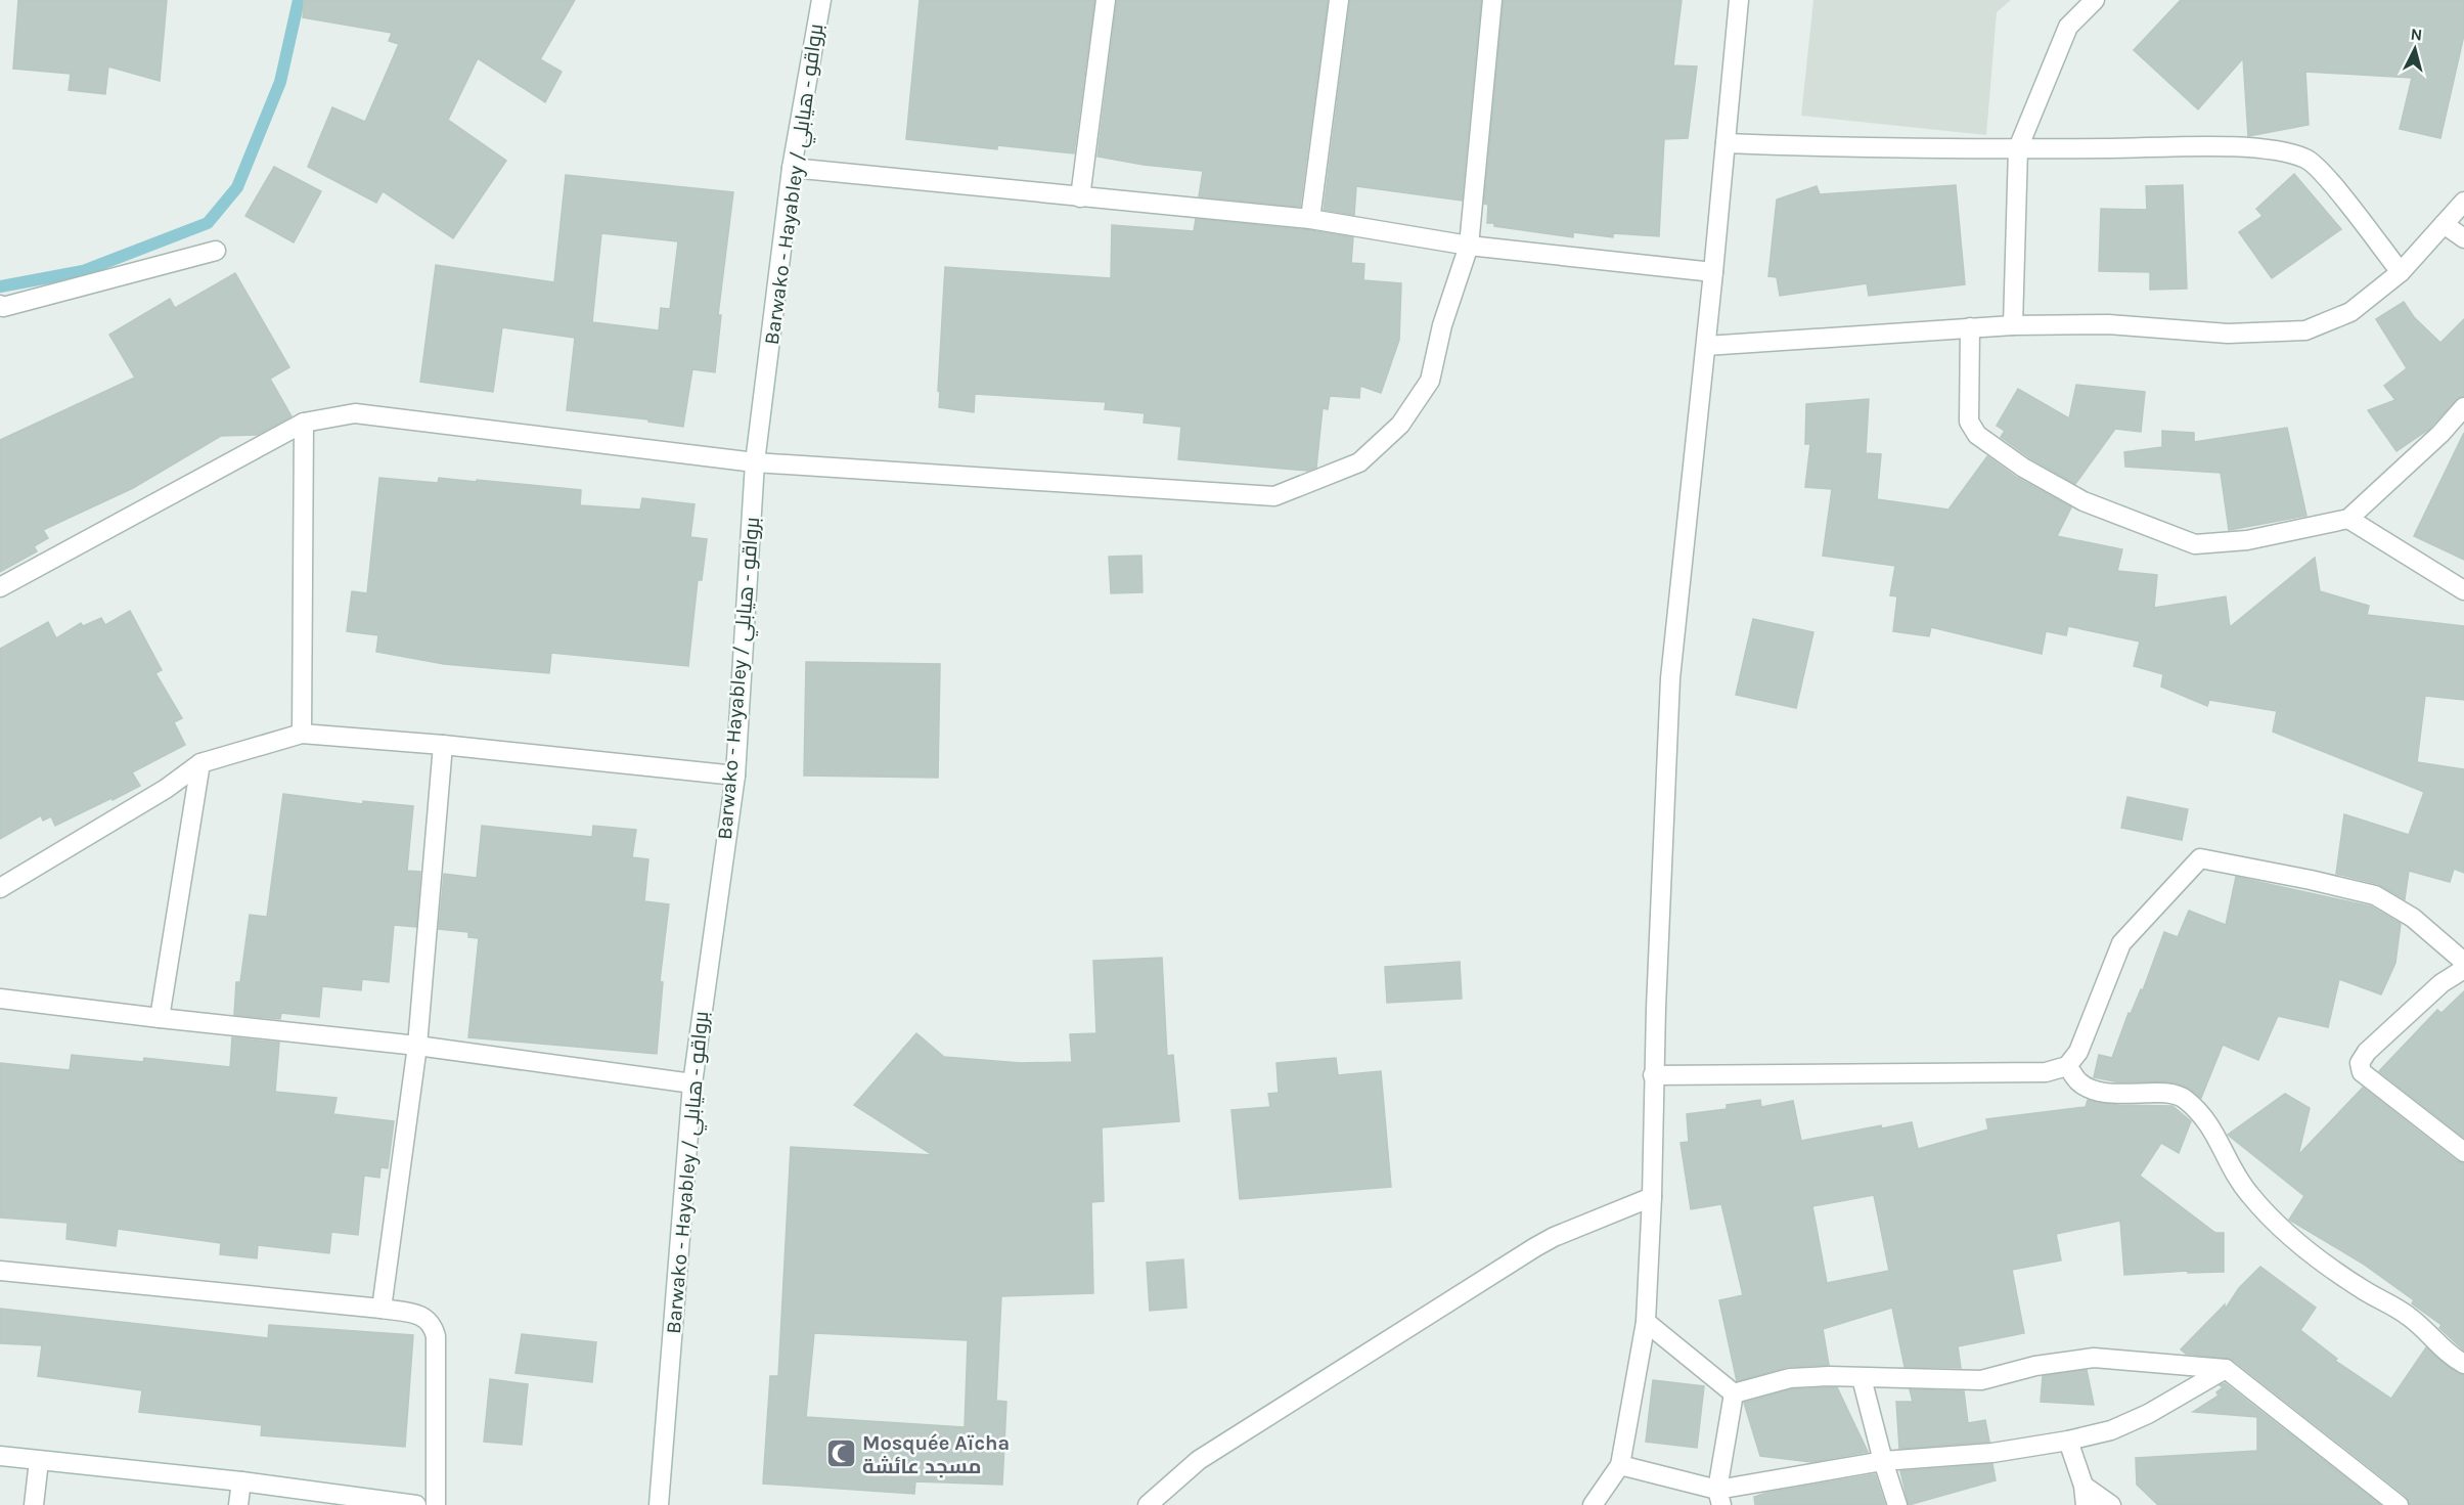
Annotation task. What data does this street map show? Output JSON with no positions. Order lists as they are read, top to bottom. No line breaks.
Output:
{"streets":{"street":["Barwako - Hayabley / برواقو - هيابلي"]},"places":{"mosque":["Mosquée Aïcha مسجد عائشة"]},"north":"top"}
